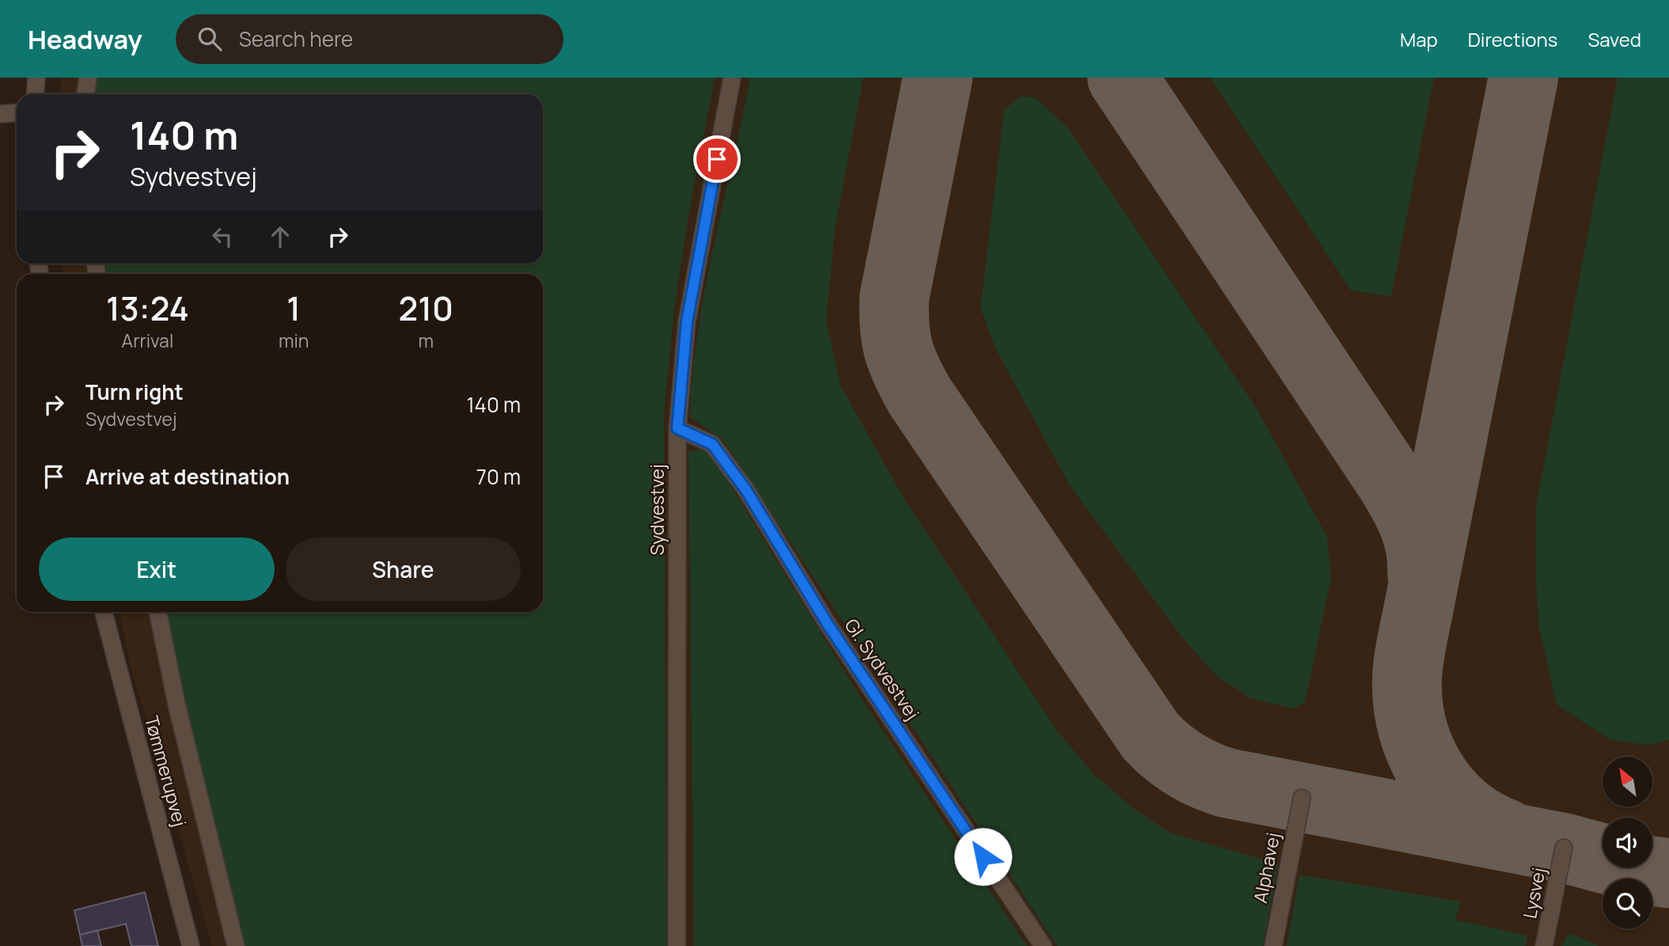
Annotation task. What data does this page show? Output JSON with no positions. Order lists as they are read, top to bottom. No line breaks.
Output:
{"streets":{"street":["Sydvestvej","Gl. Sydvestvej","Tømmerupvej","Alphavej","Lysvej"]},"crossings":[["Sydvestvej","Gl. Sydvestvej"]],"north":"top left","page":{"header":"Headway","search":"Search here","nav":["Map","Directions","Saved"],"turn":["140 m","Sydvestvej"],"eta":["13:24","Arrival","1","min","210","m"],"list":[{"name":"Turn right","note":"Sydvestvej","value":"140 m"},{"name":"Arrive at destination","value":"70 m"}],"buttons":["Exit","Share"]}}
